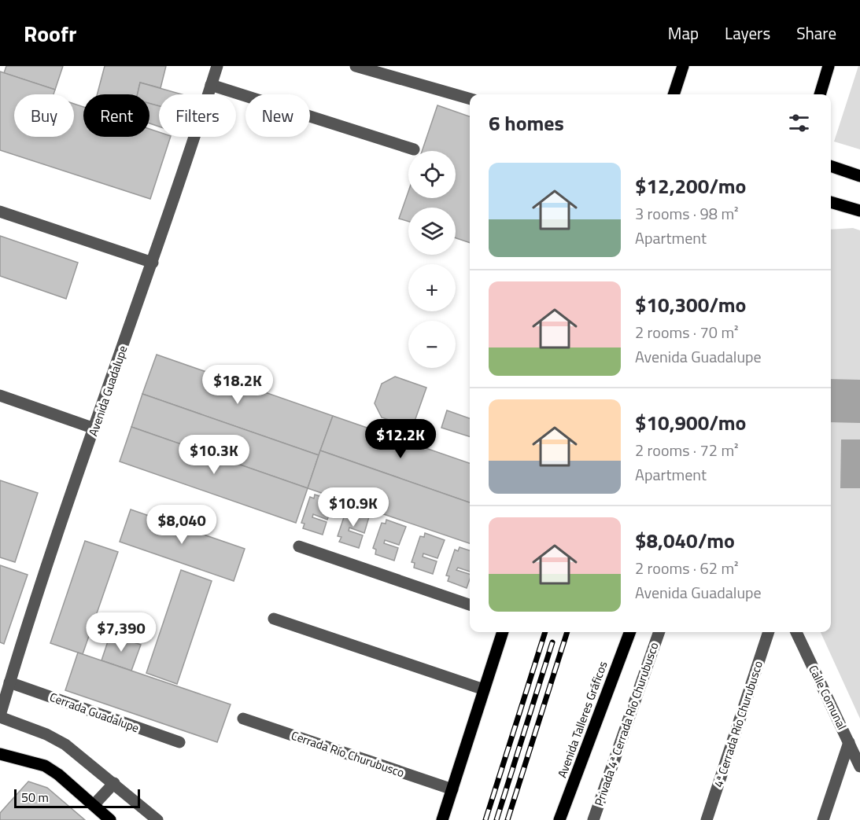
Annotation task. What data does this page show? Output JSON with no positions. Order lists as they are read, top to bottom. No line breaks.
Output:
{"streets":{"main road":["Avenida Talleres Gráficos"],"street":["Avenida Guadalupe","Calle Comunal","Cerrada Guadalupe","Privada 4ª Cerrada Río Churubusco","4ª Cerrada Río Churubusco","Cerrada Río Churubusco"]},"crossings":[["Avenida Guadalupe","Cerrada Guadalupe"]],"scale_bar":"50 m","page":{"header":"Roofr","nav":["Map","Layers","Share"],"chip":["Buy","Rent","Filters","New"],"heading":"6 homes","map_buttons":["+","−"],"list":[{"name":"$12,200/mo","note":"3 rooms · 98 m² · Apartment"},{"name":"$10,300/mo","note":"2 rooms · 70 m² · Avenida Guadalupe"},{"name":"$10,900/mo","note":"2 rooms · 72 m² · Apartment"},{"name":"$8,040/mo","note":"2 rooms · 62 m² · Avenida Guadalupe"}],"price":["$18.2K","$12.2K","$10.3K","$10.9K","$8,040","$7,390"],"scale":"50 m"}}
